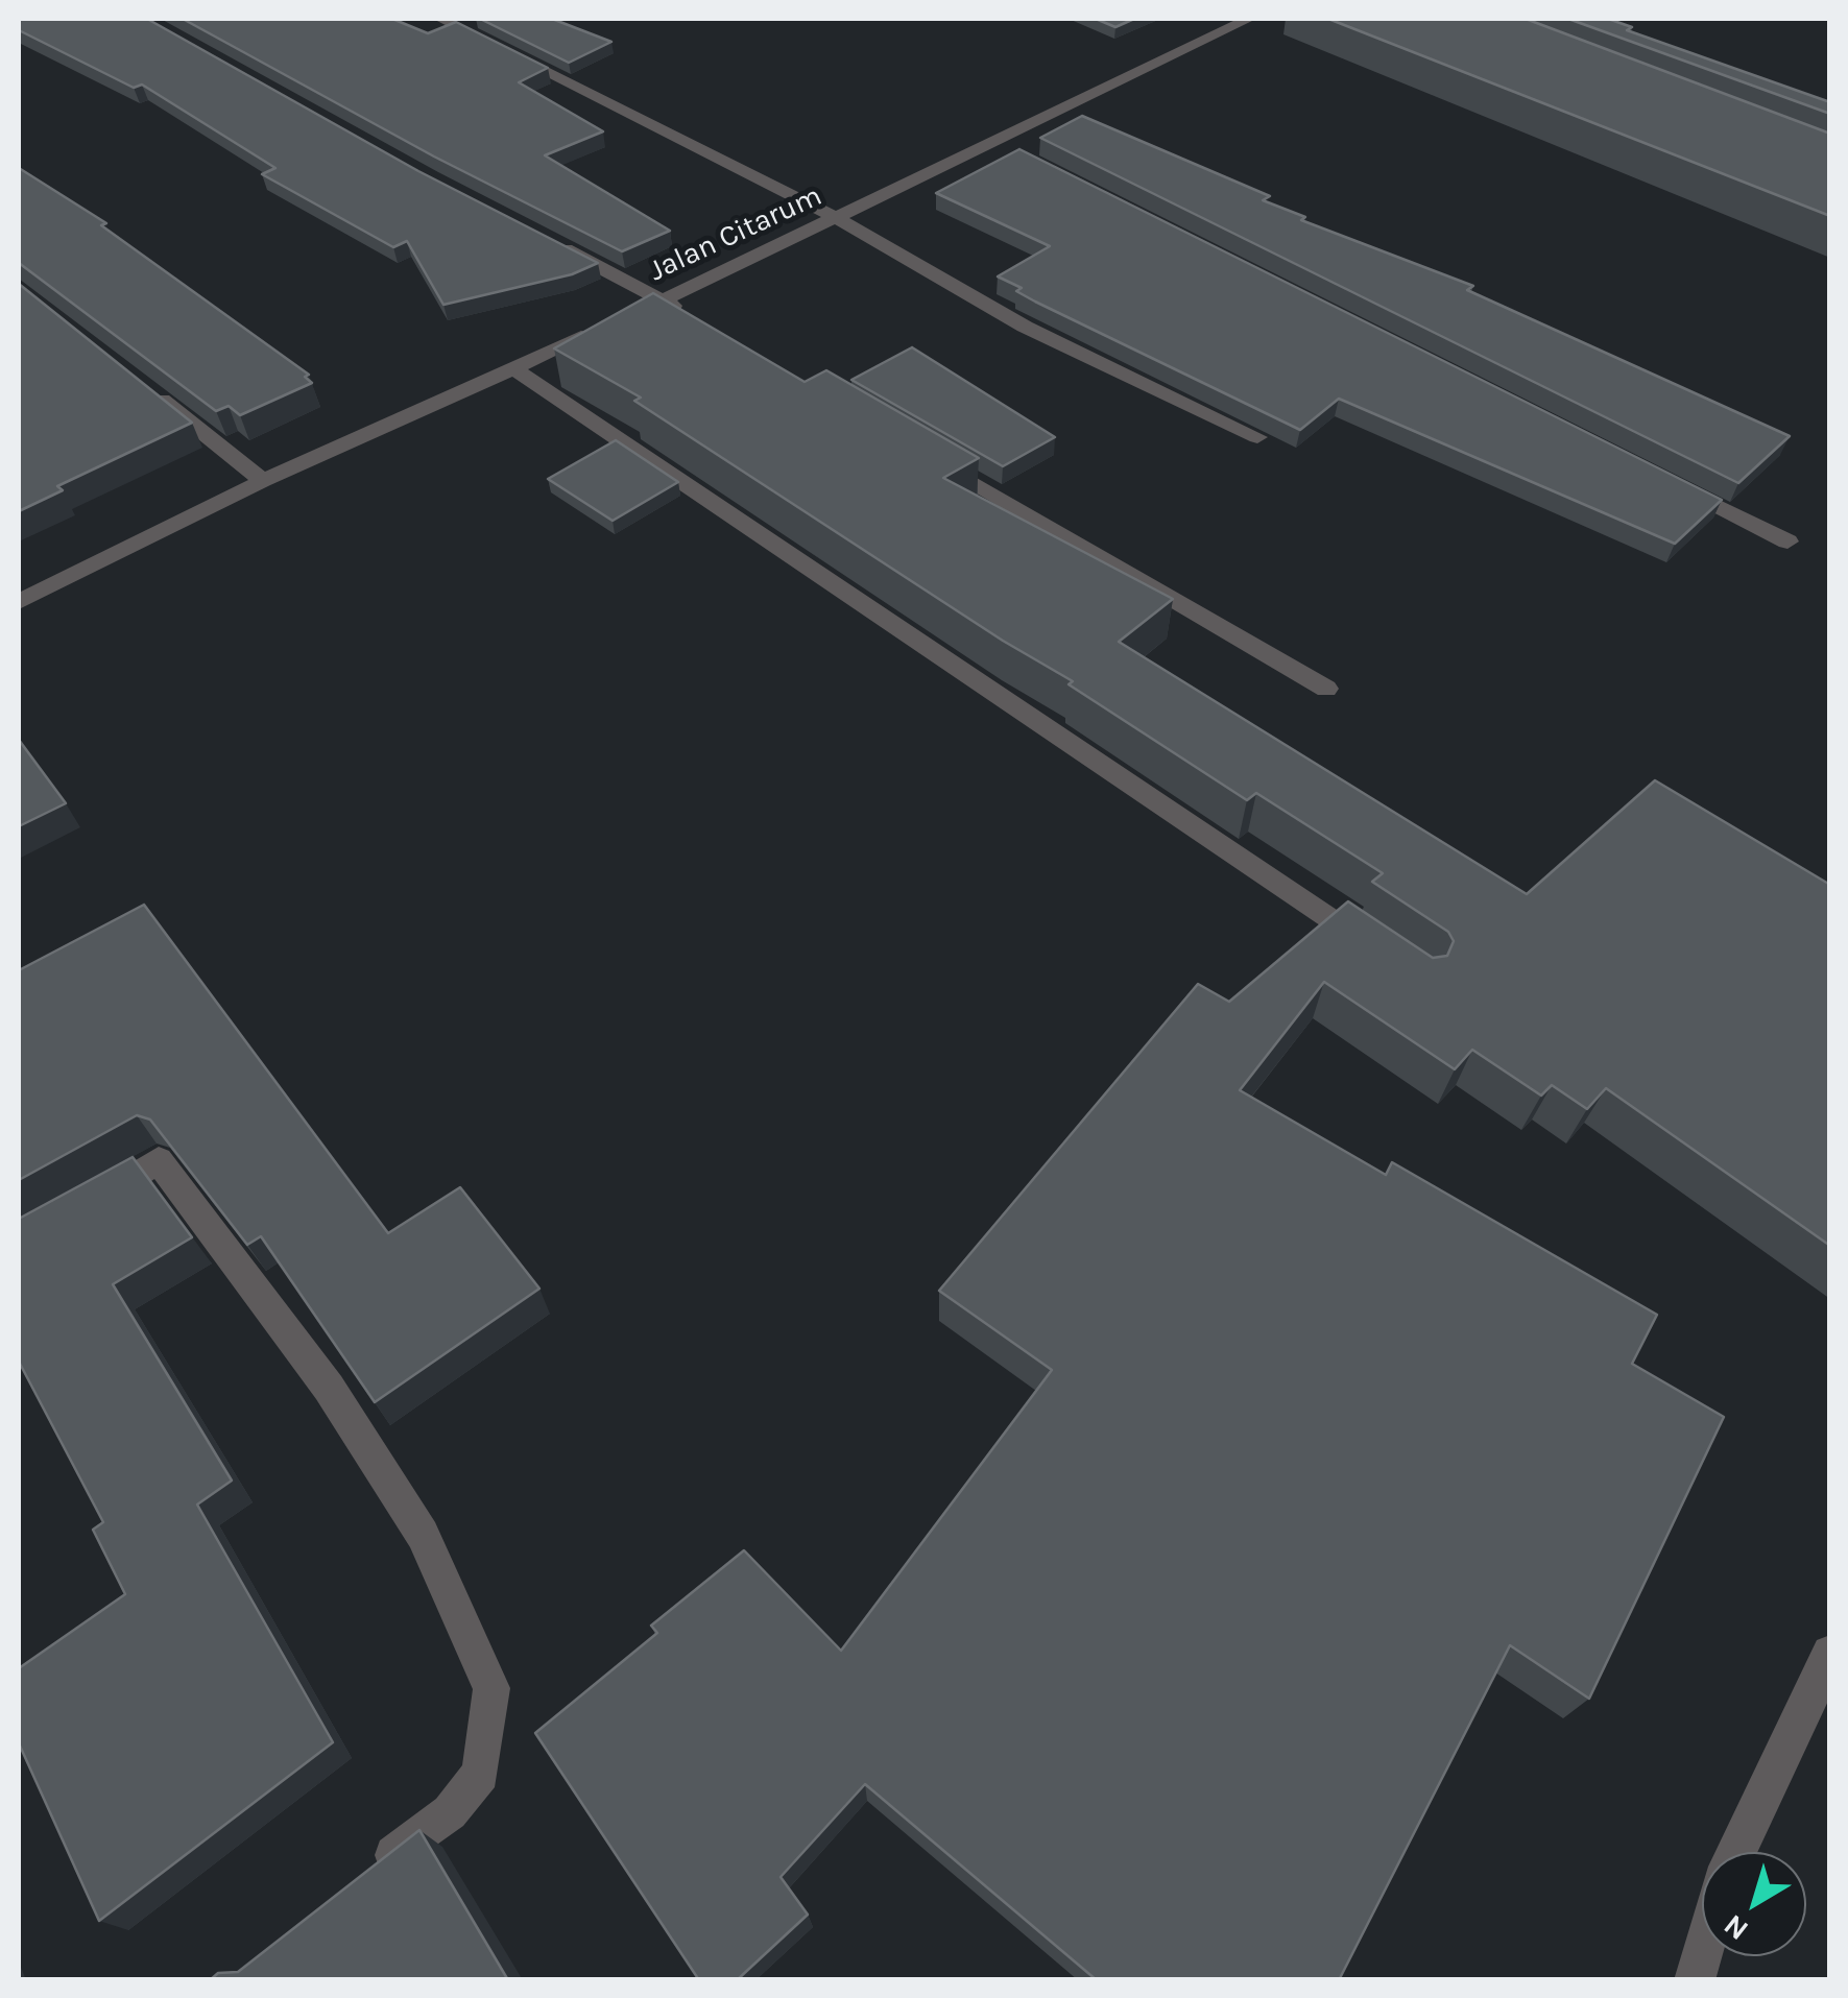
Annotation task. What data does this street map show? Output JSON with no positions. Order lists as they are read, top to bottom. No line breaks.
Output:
{"streets":{"street":["Jalan Citarum"]},"north":"bottom left"}
